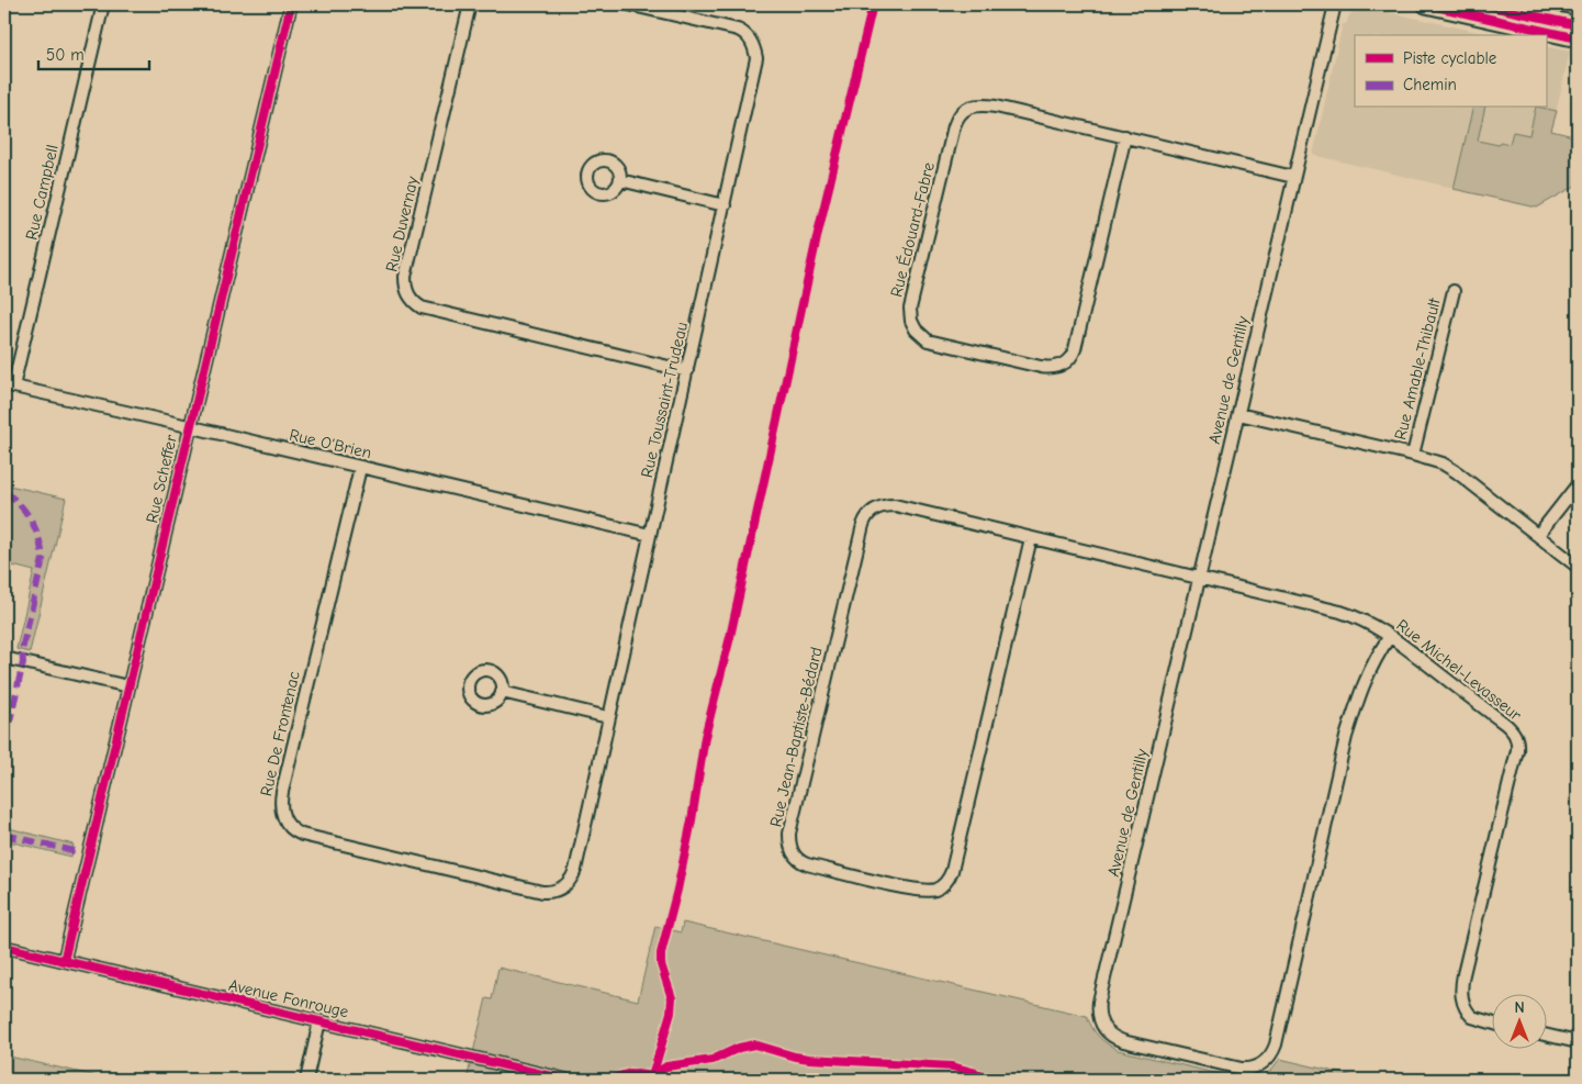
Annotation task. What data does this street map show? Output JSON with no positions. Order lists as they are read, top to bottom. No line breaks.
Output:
{"streets":{"street":["Rue Campbell","Rue Duvernay","Rue Édouard-Fabre","Rue Amable-Thibault","Avenue de Gentilly","Rue Toussaint-Trudeau","Rue O'Brien","Rue Scheffer","Rue Michel-Levasseur","Rue De Frontenac","Rue Jean-Baptiste-Bédard","Avenue Fonrouge"]},"crossings":[["Rue Campbell","Rue O'Brien"],["Rue Duvernay","Rue Toussaint-Trudeau"],["Rue Édouard-Fabre","Avenue de Gentilly"],["Avenue de Gentilly","Rue Michel-Levasseur"],["Avenue de Gentilly","Rue Jean-Baptiste-Bédard"],["Rue Toussaint-Trudeau","Rue O'Brien"],["Rue Toussaint-Trudeau","Rue De Frontenac"],["Rue O'Brien","Rue Scheffer"],["Rue O'Brien","Rue De Frontenac"],["Rue Scheffer","Avenue Fonrouge"],["Rue Michel-Levasseur","Rue Jean-Baptiste-Bédard"]],"legend":["Piste cyclable","Chemin"],"scale_bar":"50 m","north":"top"}
